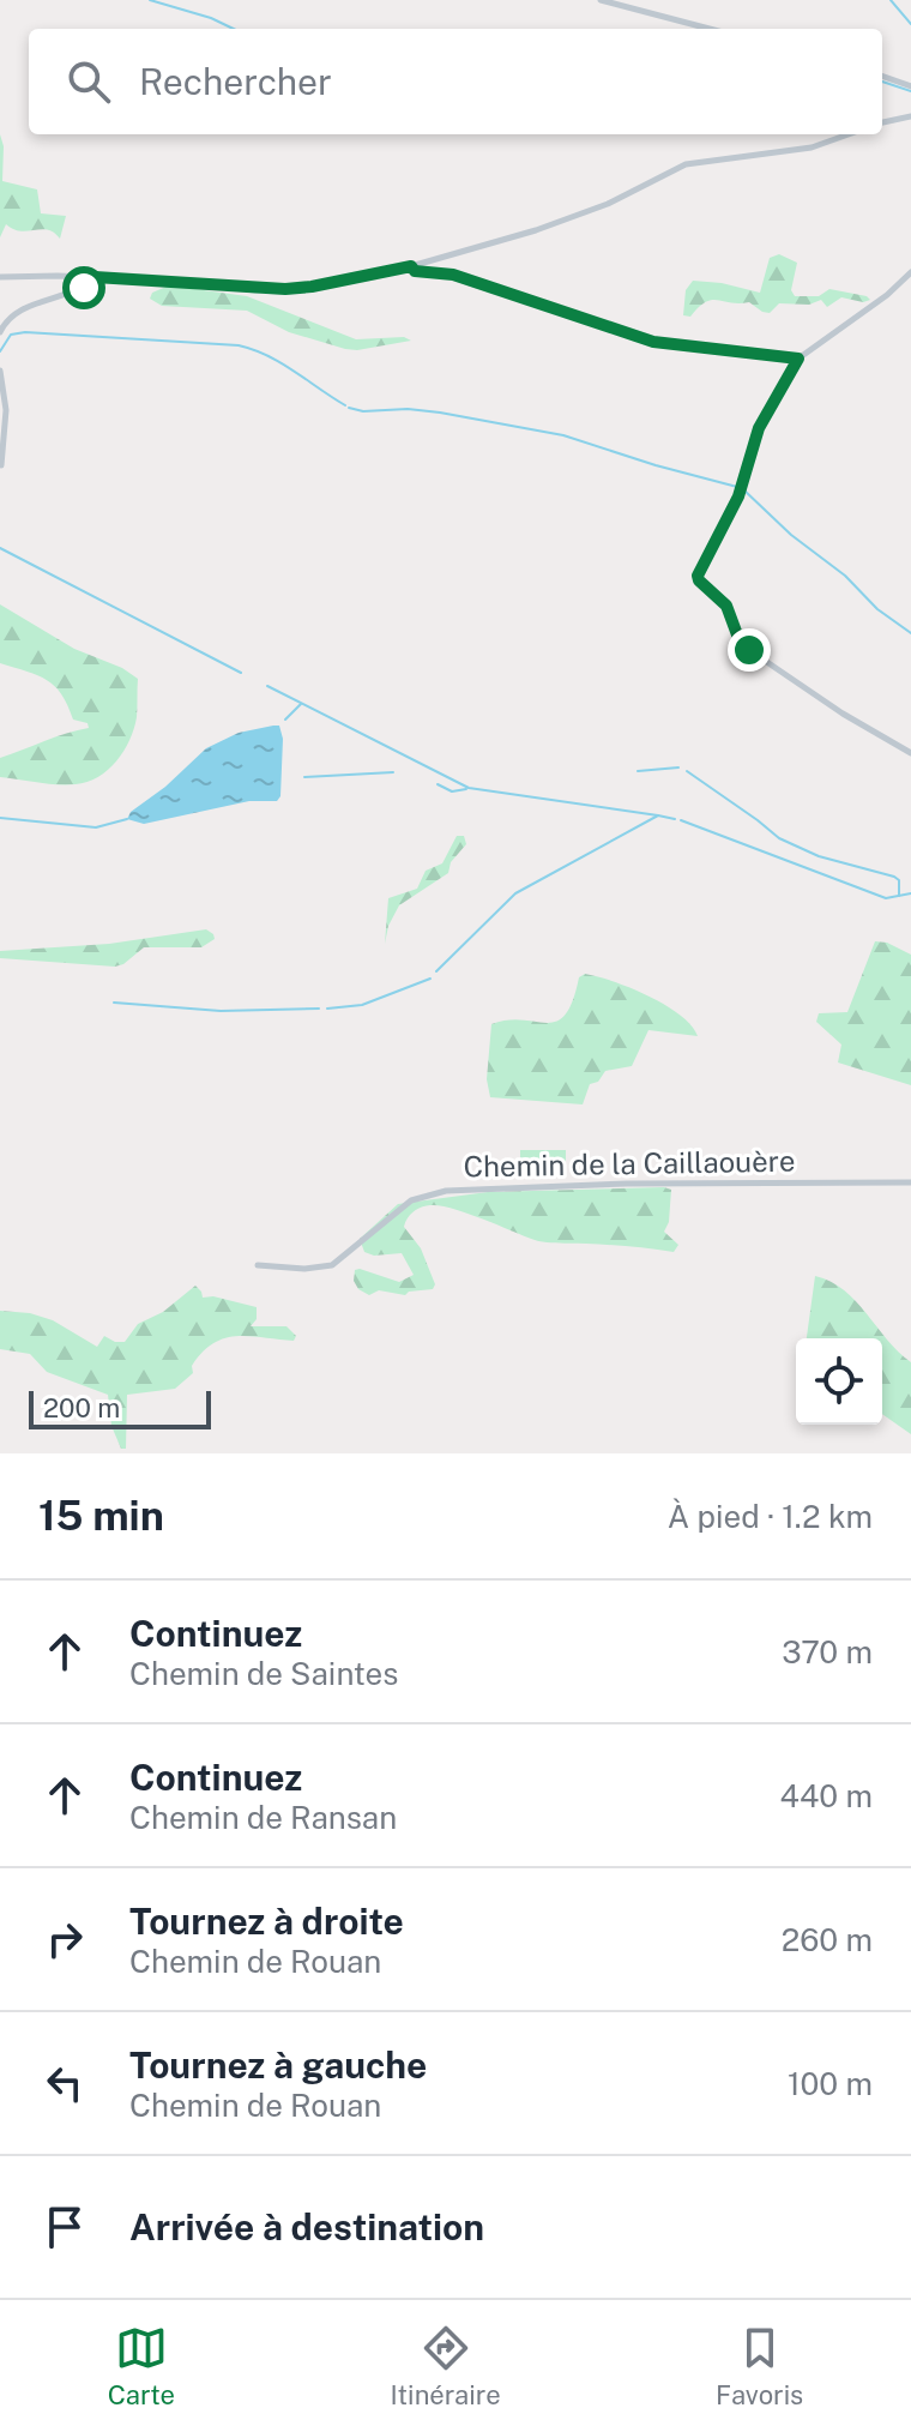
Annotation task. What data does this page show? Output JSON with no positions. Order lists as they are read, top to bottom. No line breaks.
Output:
{"streets":{"street":["Chemin de la Caillaouère"]},"scale_bar":"200 m","page":{"search":"Rechercher","scale":"200 m","heading":["15 min","À pied · 1.2 km"],"list":[["Continuez","Chemin de Saintes","370 m"],["Continuez","Chemin de Ransan","440 m"],["Tournez à droite","Chemin de Rouan","260 m"],["Tournez à gauche","Chemin de Rouan","100 m"],"Arrivée à destination"],"nav":["Carte","Itinéraire","Favoris"]}}
